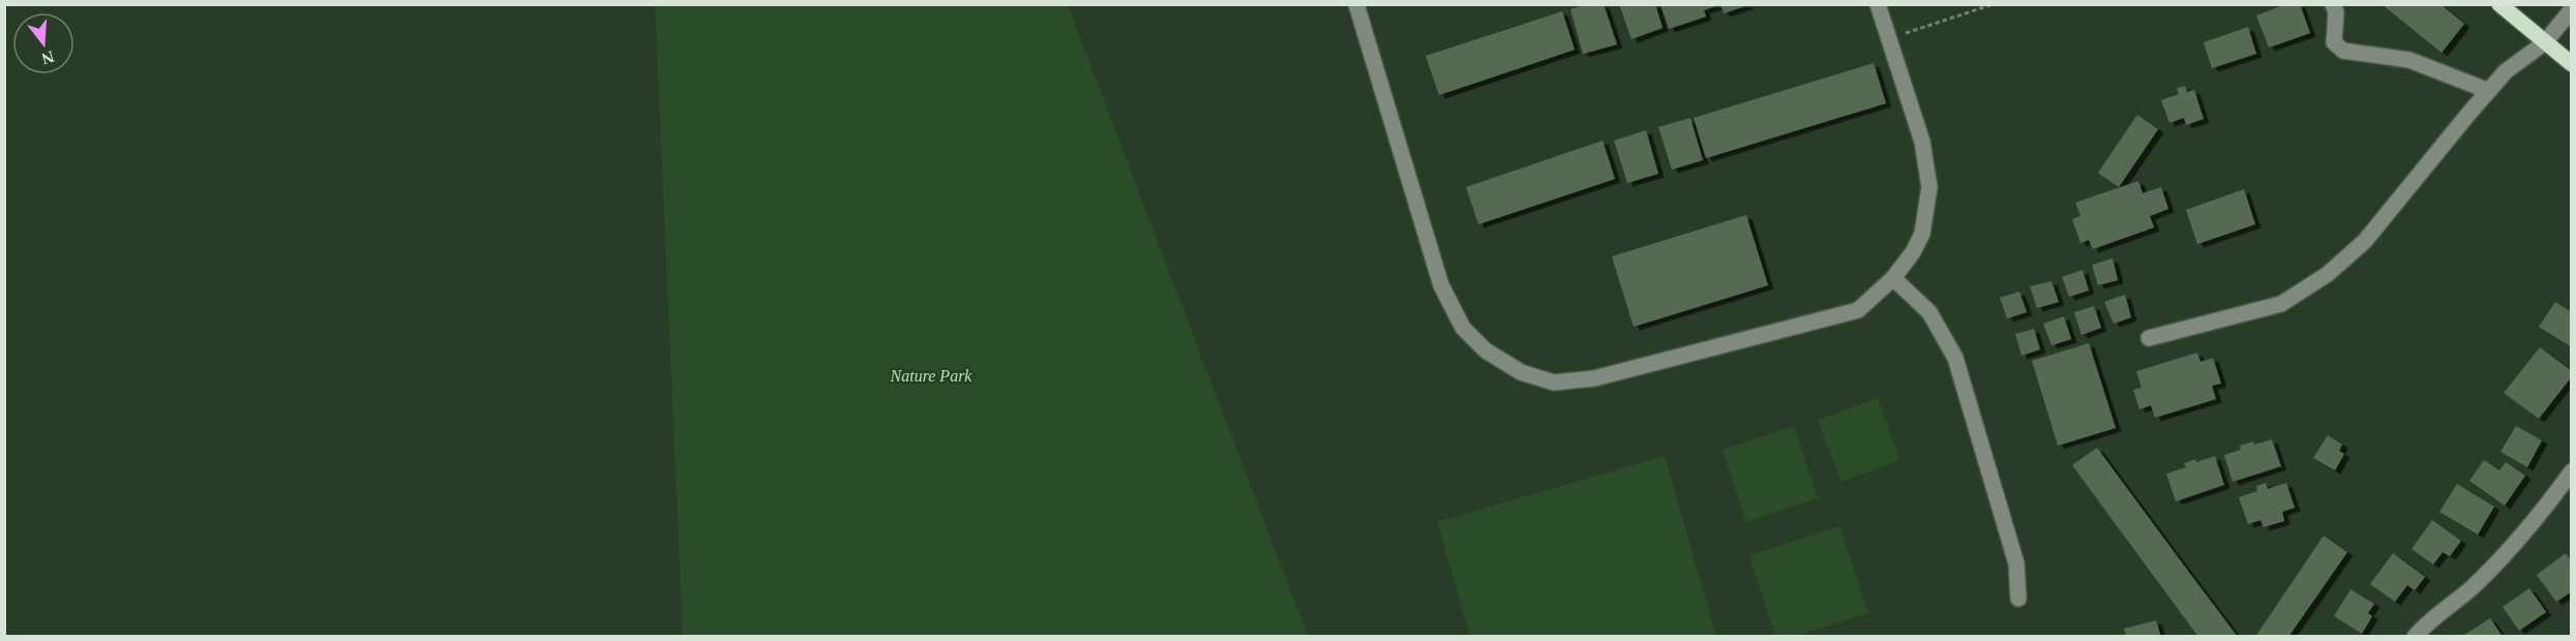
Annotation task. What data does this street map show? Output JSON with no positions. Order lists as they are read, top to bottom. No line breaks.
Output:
{"parks":["Nature Park"],"north":"bottom"}
